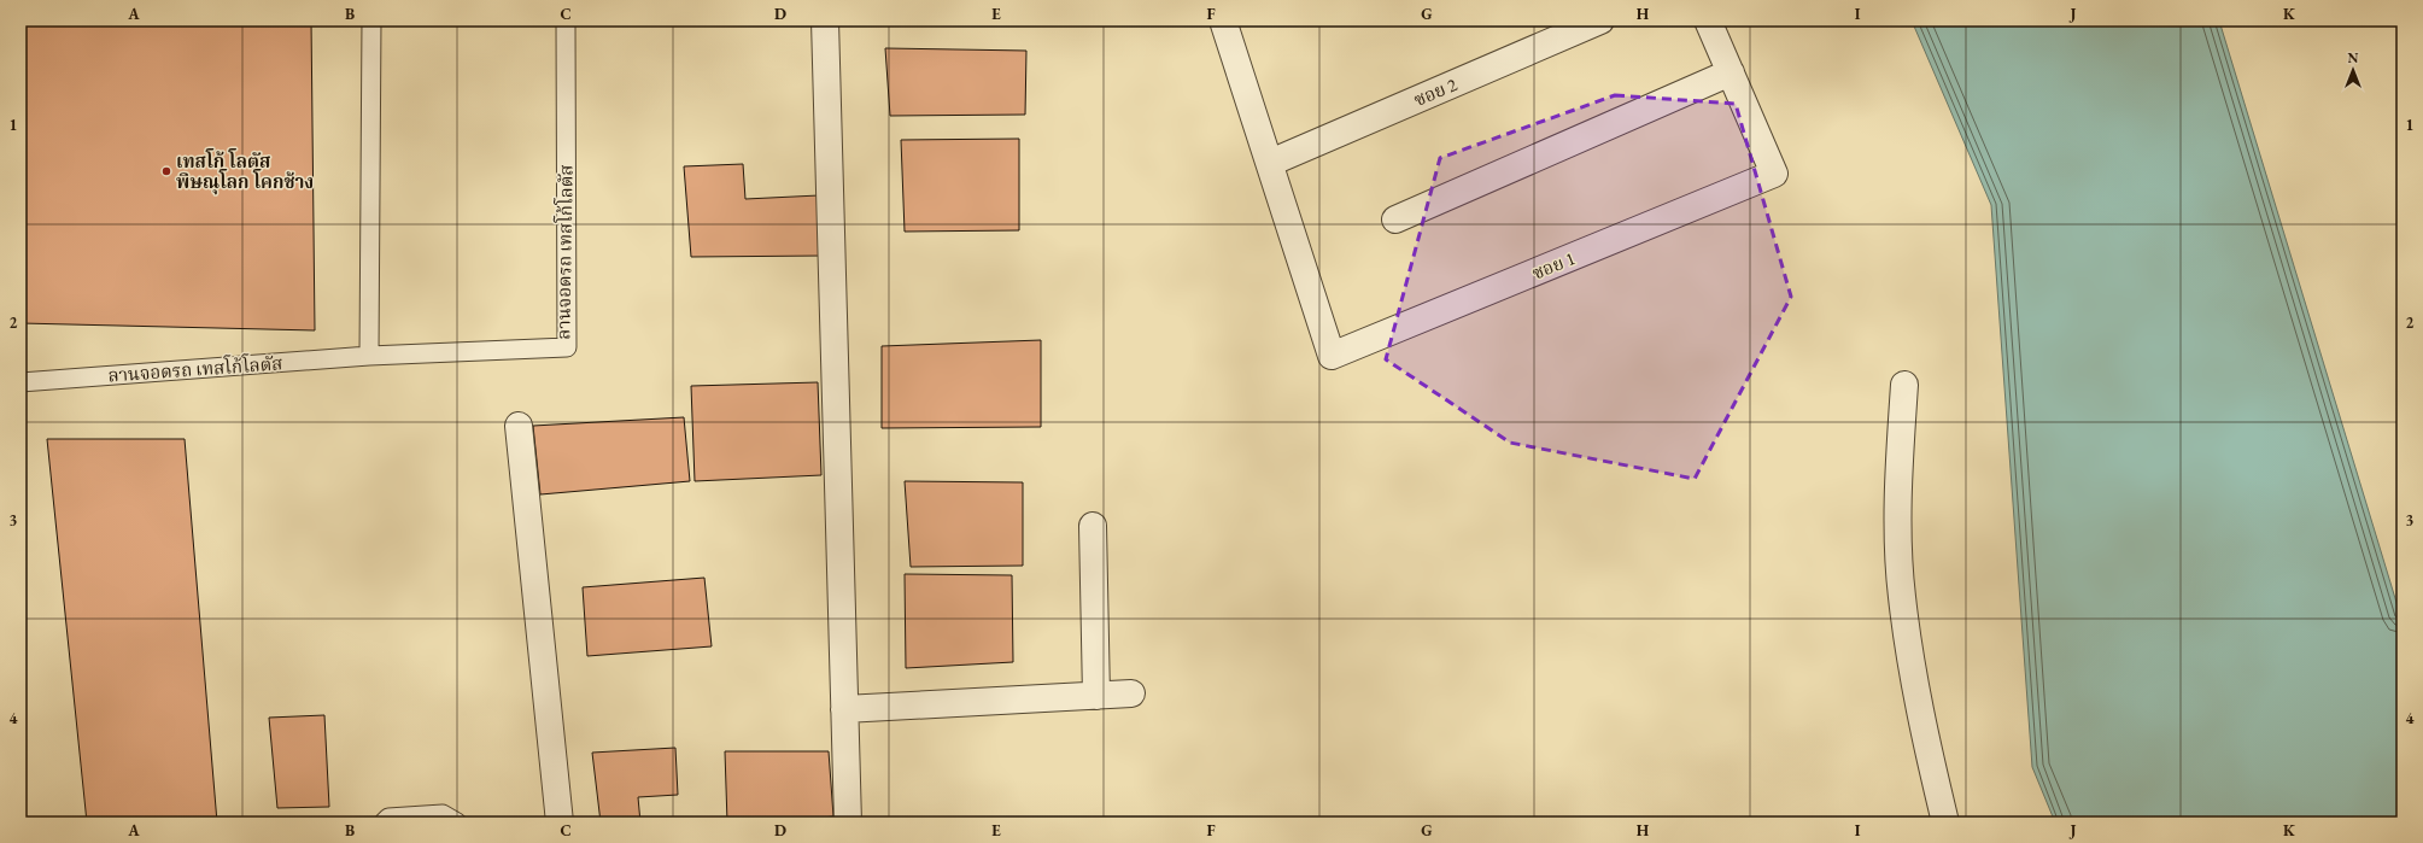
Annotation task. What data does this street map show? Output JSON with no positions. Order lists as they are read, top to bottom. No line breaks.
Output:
{"streets":{"street":["ซอย 2","ซอย 1"],"lane":["ลานจอดรถ เทสโก้โลตัส"]},"crossings":[["ซอย 2","ซอย 1"]],"places":["เทสโก้ โลตัส พิษณุโลก โคกช้าง"],"north":"top","grid":{"columns":["A","B","C","D","E","F","G","H","I","J","K"],"rows":["1","2","3","4"]}}
